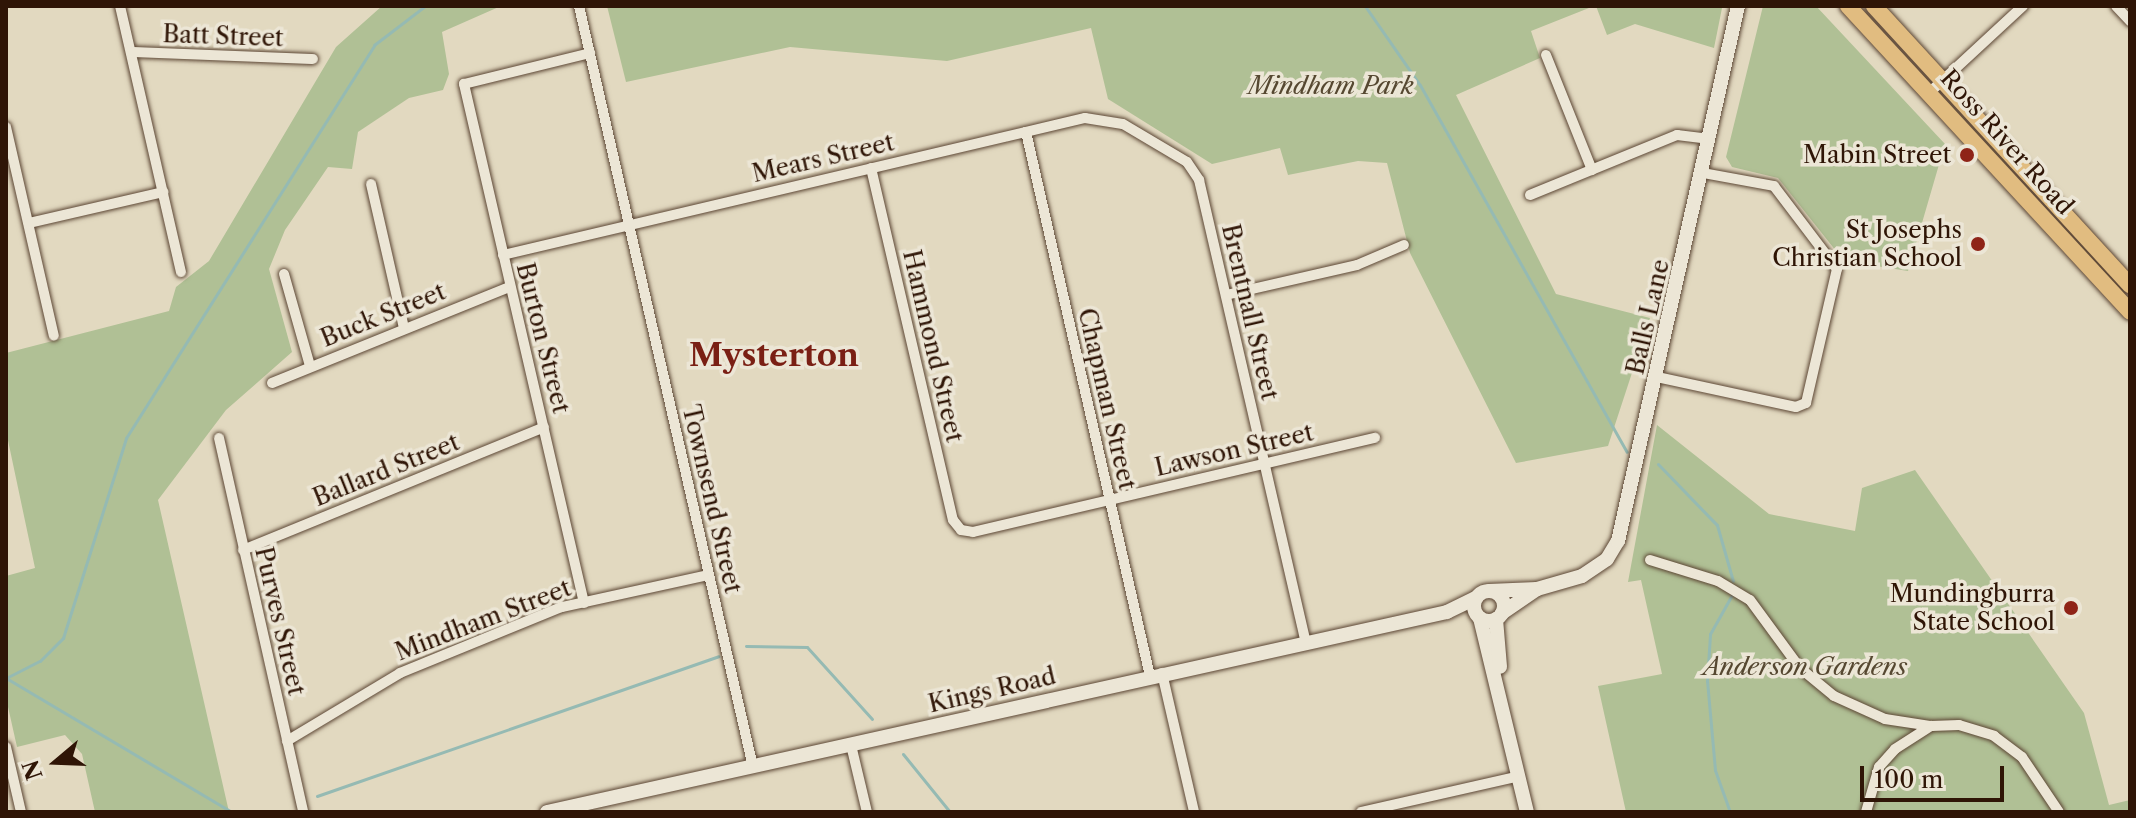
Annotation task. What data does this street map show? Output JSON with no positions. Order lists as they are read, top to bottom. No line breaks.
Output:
{"streets":{"main road":["Ross River Road","Balls Lane","Kings Road"],"street":["Batt Street","Mears Street","Brentnall Street","Buck Street","Burton Street","Hammond Street","Chapman Street","Lawson Street","Ballard Street","Townsend Street","Mindham Street","Purves Street"]},"crossings":[["Mears Street","Brentnall Street"],["Mears Street","Burton Street"],["Mears Street","Hammond Street"],["Mears Street","Chapman Street"],["Mears Street","Townsend Street"],["Brentnall Street","Chapman Street"],["Brentnall Street","Lawson Street"],["Brentnall Street","Kings Road"],["Buck Street","Burton Street"],["Balls Lane","Kings Road"],["Burton Street","Ballard Street"],["Burton Street","Townsend Street"],["Burton Street","Mindham Street"],["Hammond Street","Lawson Street"],["Chapman Street","Lawson Street"],["Chapman Street","Kings Road"],["Ballard Street","Purves Street"],["Townsend Street","Mindham Street"],["Townsend Street","Kings Road"],["Mindham Street","Purves Street"]],"districts":["Mysterton"],"parks":["Mindham Park","Anderson Gardens"],"places":["Mabin Street","St Josephs Christian School","Mundingburra State School"],"scale_bar":"100 m","north":"left"}
